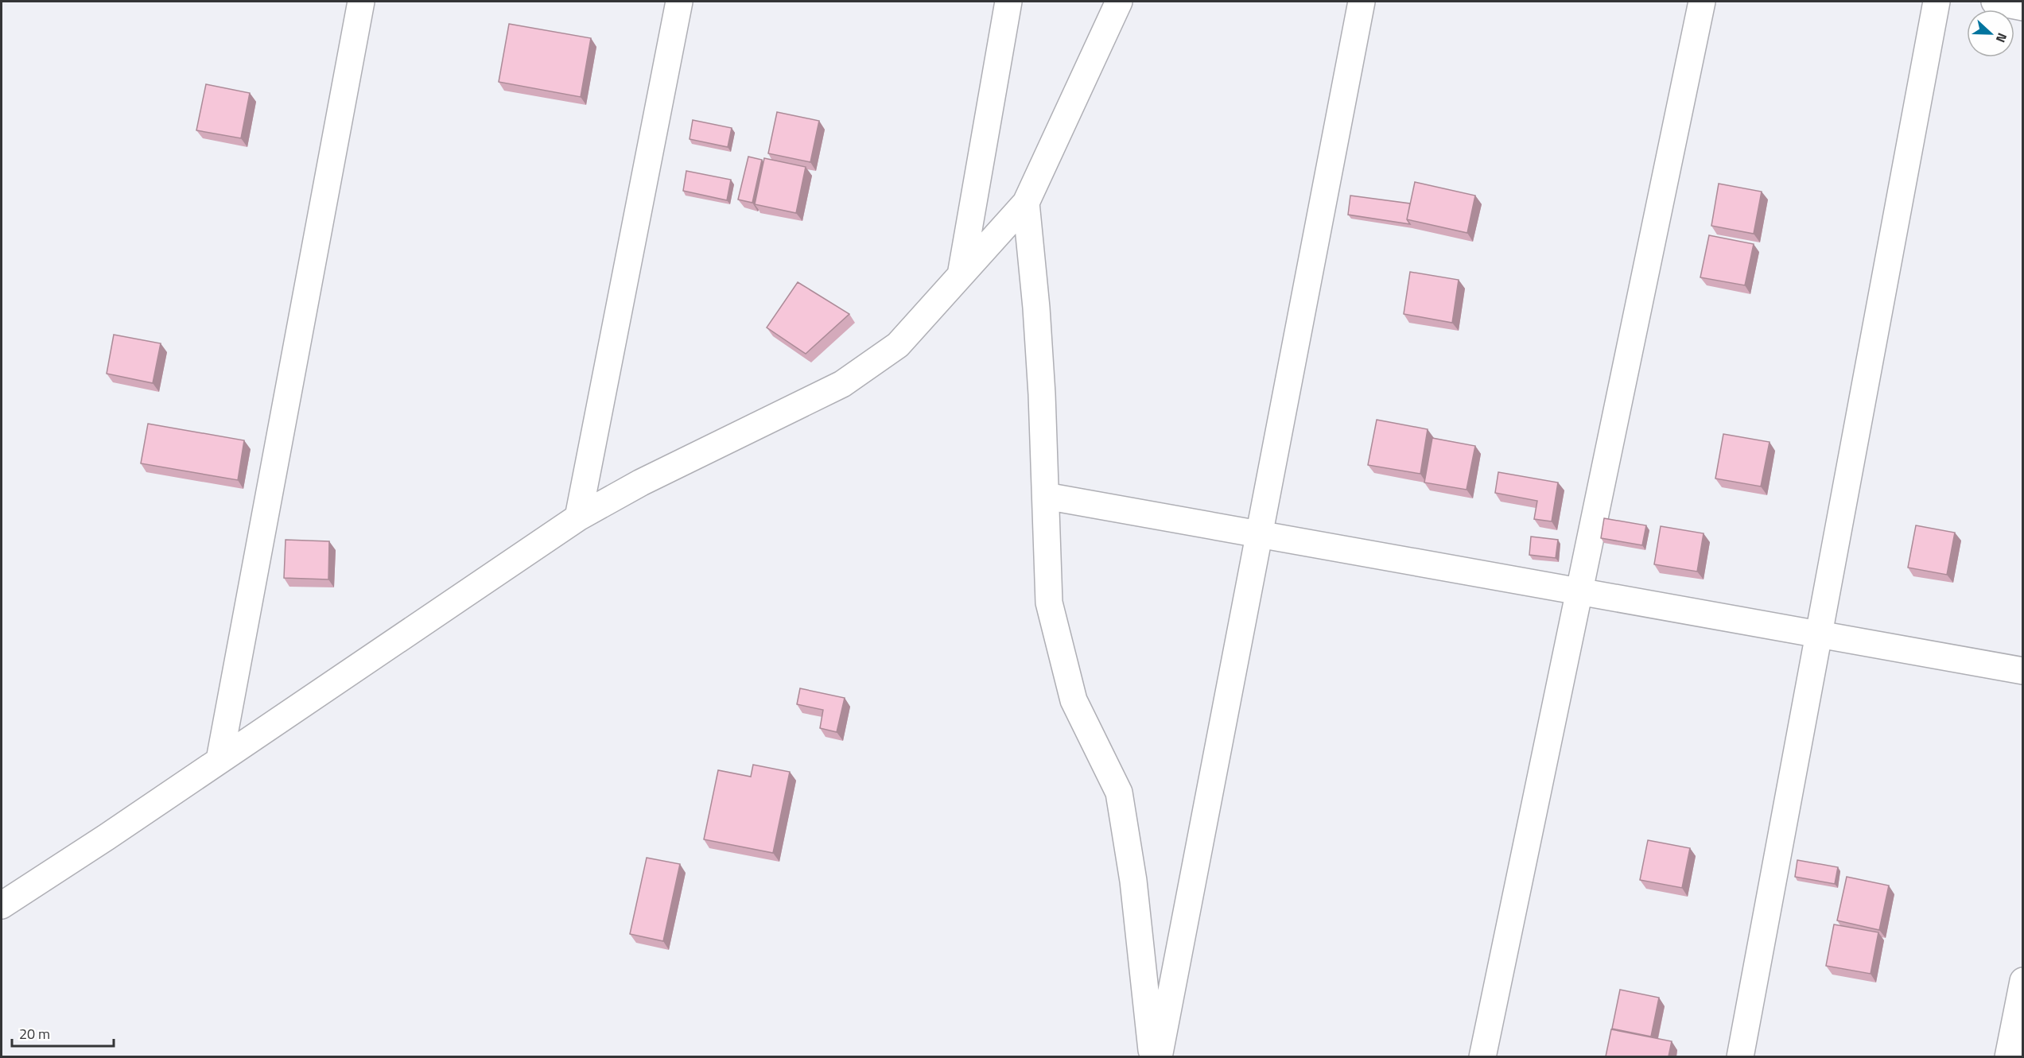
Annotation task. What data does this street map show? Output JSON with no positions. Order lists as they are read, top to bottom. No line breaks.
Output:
{"scale_bar":"20 m","north":"right"}
